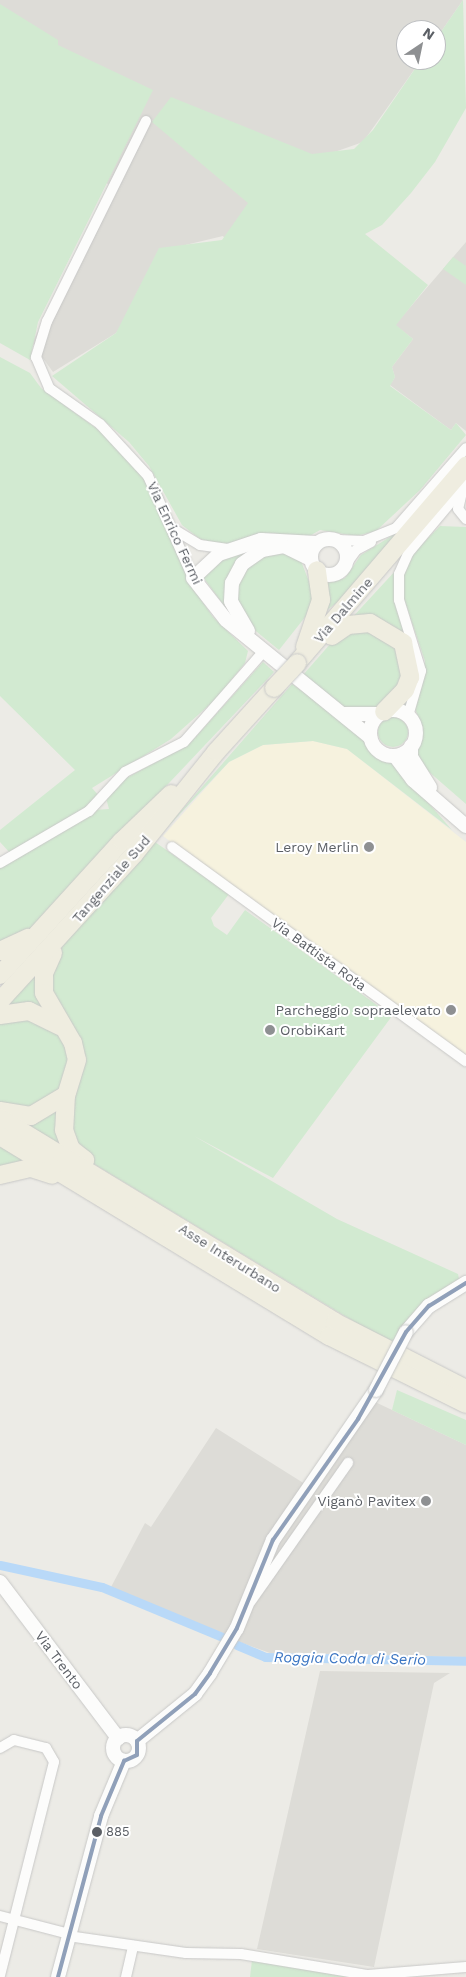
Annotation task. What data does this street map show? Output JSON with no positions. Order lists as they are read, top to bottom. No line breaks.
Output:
{"streets":{"highway":["Via Dalmine","Tangenziale Sud","Asse Interurbano"],"street":["Via Enrico Fermi","Via Battista Rota","Via Trento"]},"crossings":[["Via Dalmine","Tangenziale Sud"]],"water":["Roggia Coda di Serio"],"places":["Leroy Merlin","Parcheggio sopraelevato","OrobiKart","Viganò Pavitex","885"],"north":"top right"}
